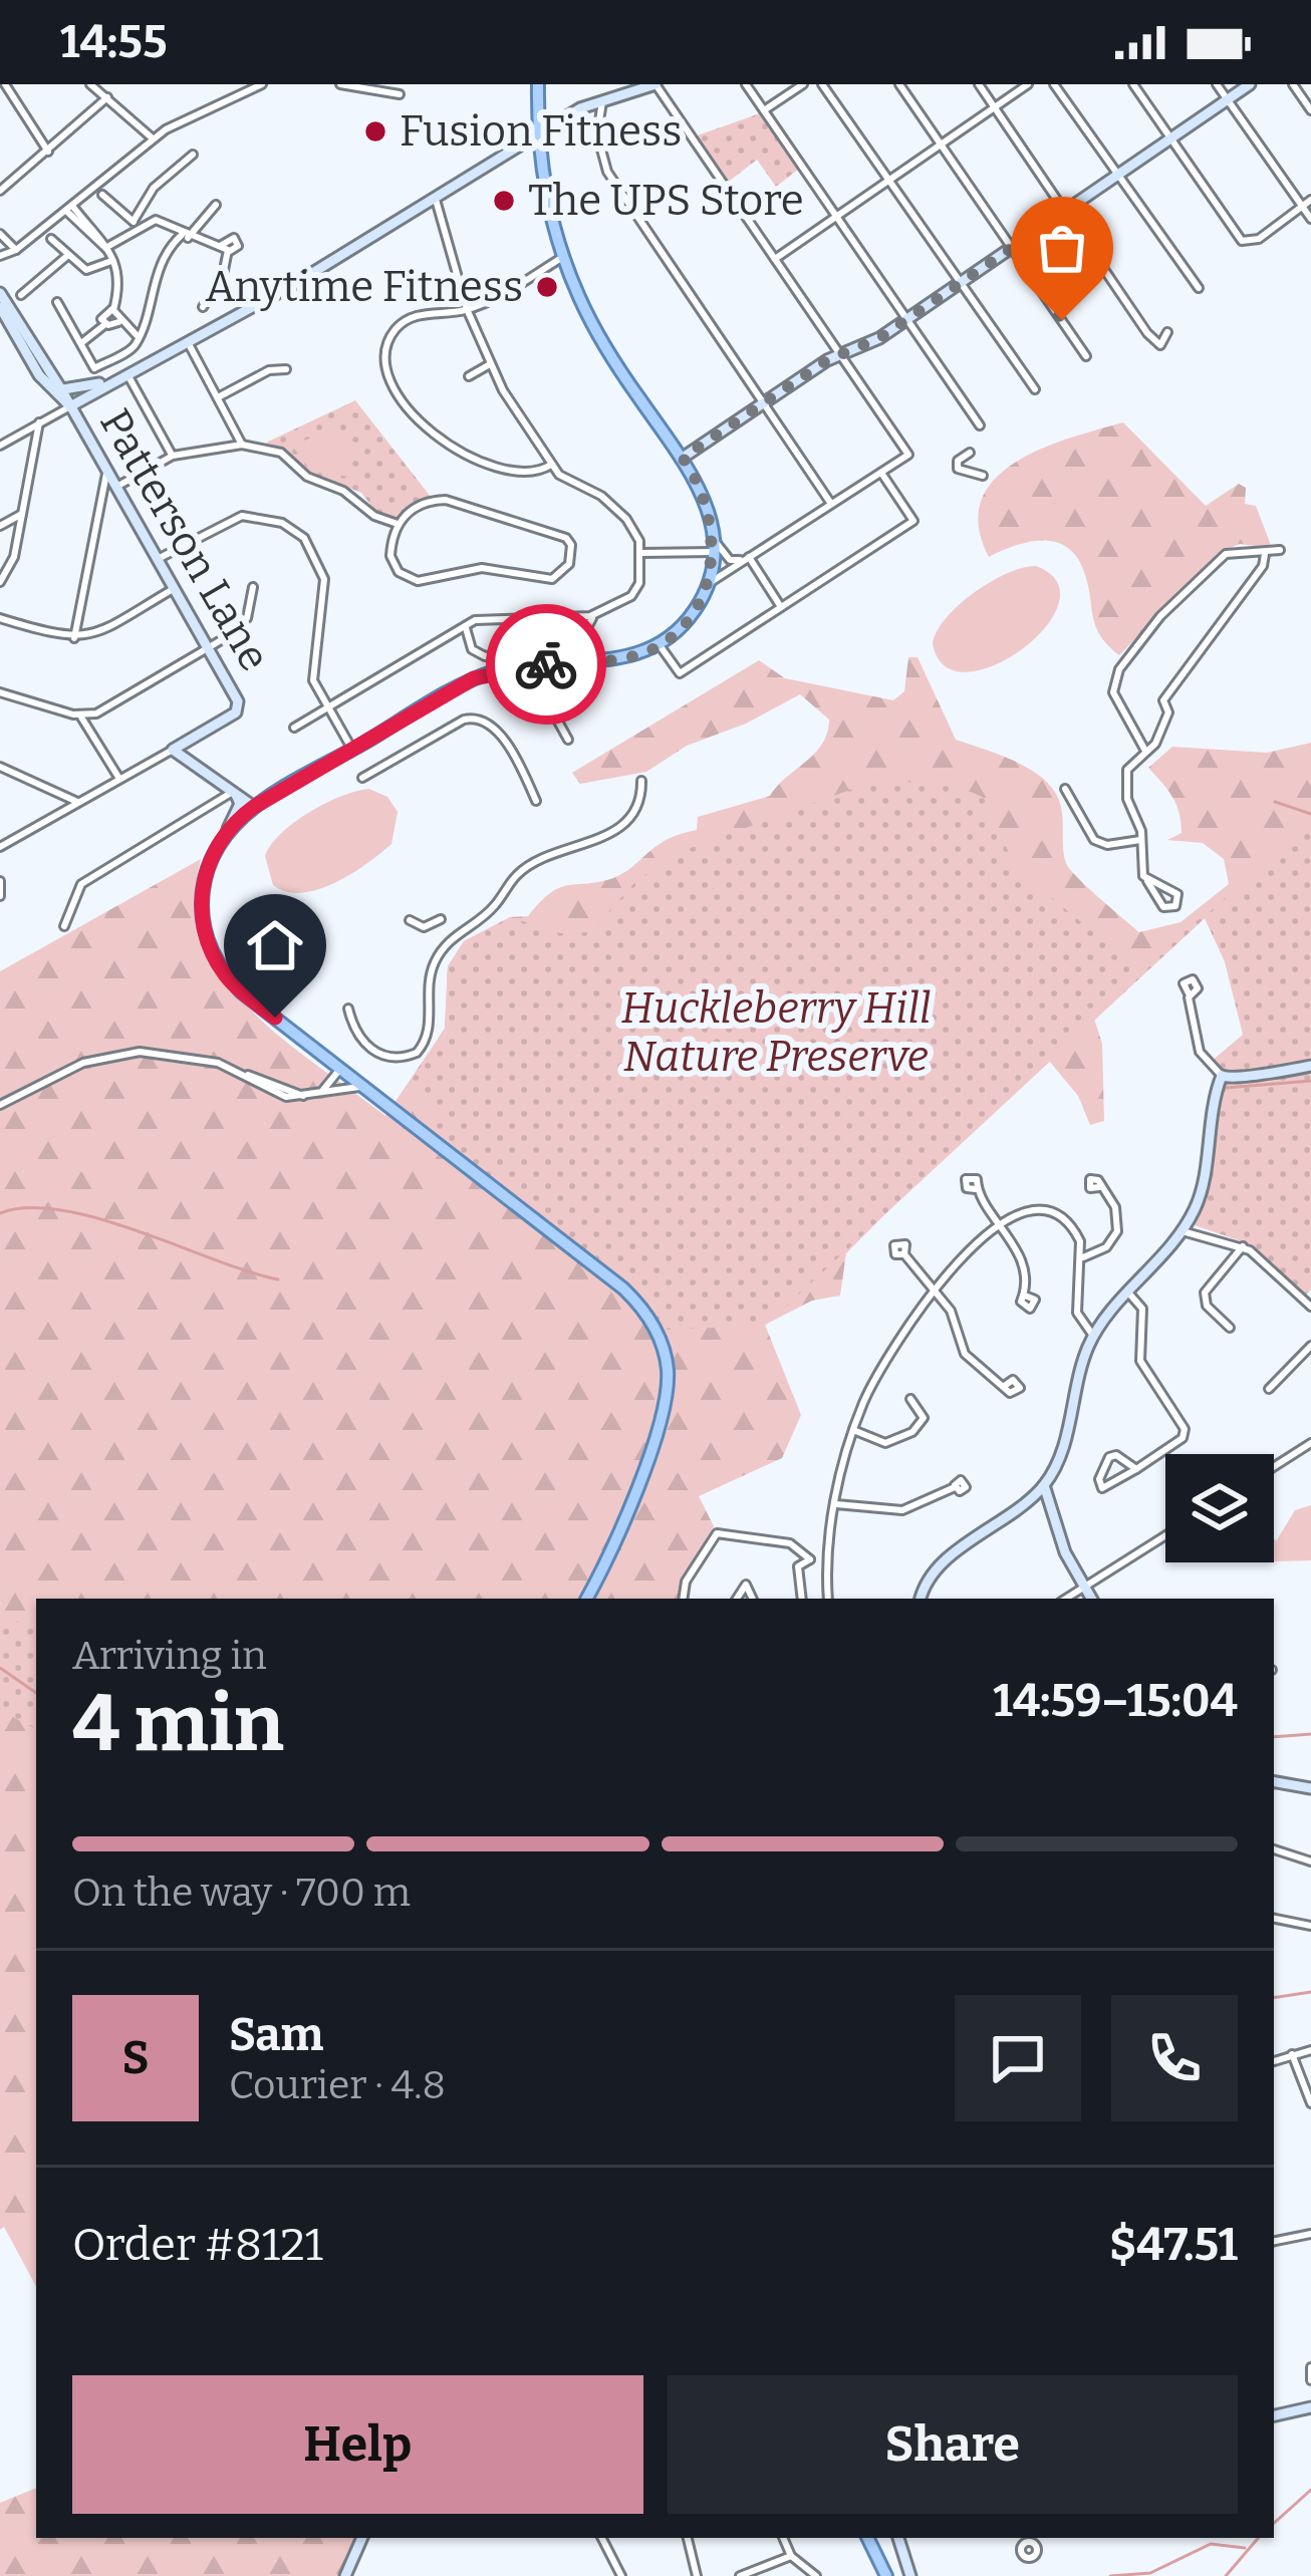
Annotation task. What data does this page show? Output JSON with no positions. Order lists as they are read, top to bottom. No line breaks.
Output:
{"streets":{"street":["Patterson Lane"]},"parks":["Huckleberry Hill Nature Preserve"],"places":["Fusion Fitness","The UPS Store","Anytime Fitness"],"page":{"status":"14:55","heading":["4 min","Arriving in","14:59–15:04"],"panel":["Sam","Courier · 4.8","Order #8121","$47.51"],"bar":"On the way · 700 m","round":"S","buttons":["Help","Share"]}}
